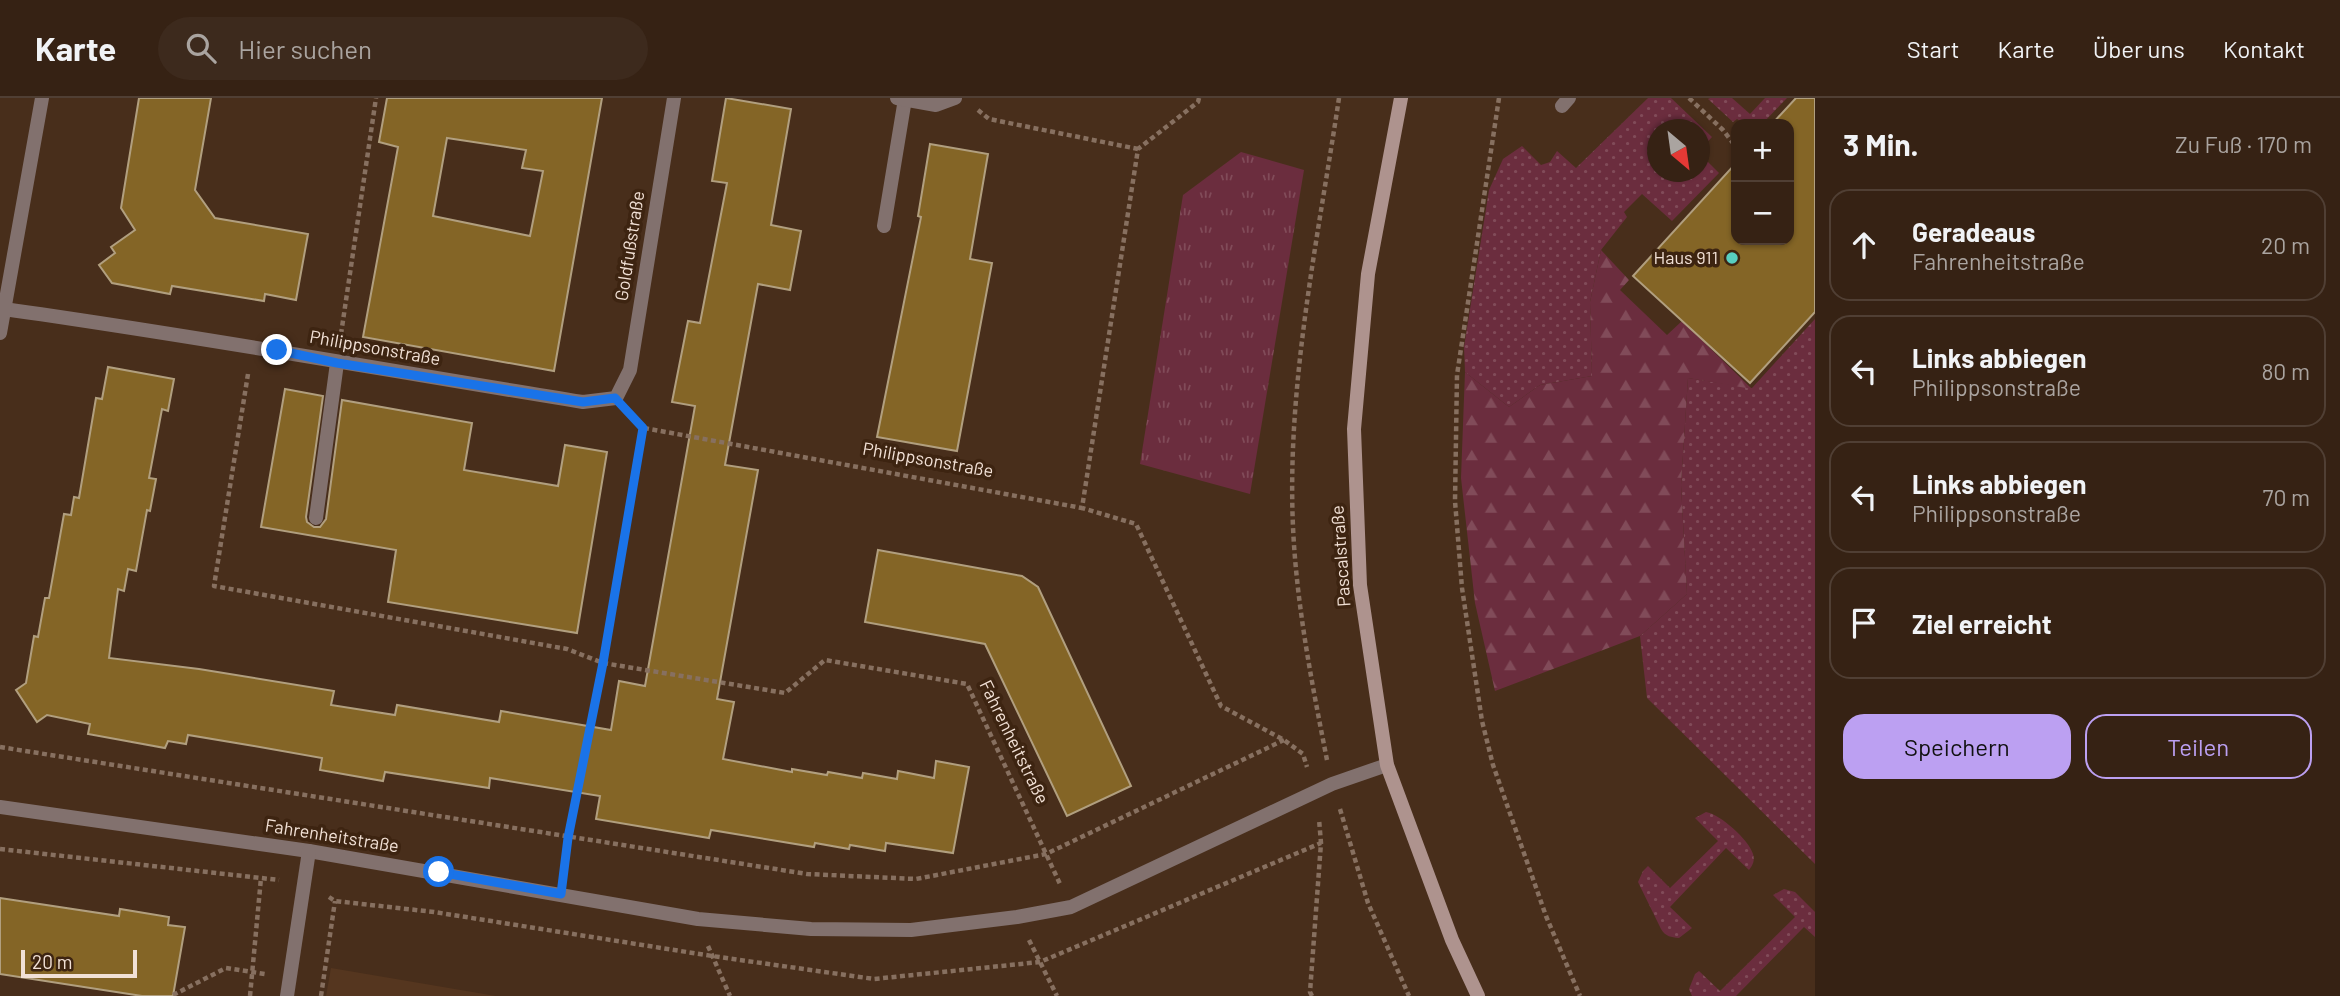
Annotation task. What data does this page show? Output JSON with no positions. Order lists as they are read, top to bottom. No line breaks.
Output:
{"streets":{"street":["Goldfußstraße","Philippsonstraße","Pascalstraße","Fahrenheitstraße"]},"crossings":[["Goldfußstraße","Philippsonstraße"],["Philippsonstraße","Fahrenheitstraße"],["Pascalstraße","Fahrenheitstraße"]],"places":["Haus 911"],"scale_bar":"20 m","north":"bottom right","page":{"header":"Karte","search":"Hier suchen","nav":["Start","Karte","Über uns","Kontakt"],"heading":["3 Min.","Zu Fuß · 170 m"],"map_buttons":["+","−"],"list":[["Geradeaus","Fahrenheitstraße","20 m"],["Links abbiegen","Philippsonstraße","80 m"],["Links abbiegen","Philippsonstraße","70 m"],"Ziel erreicht"],"buttons":["Speichern","Teilen"],"scale":"20 m"}}
